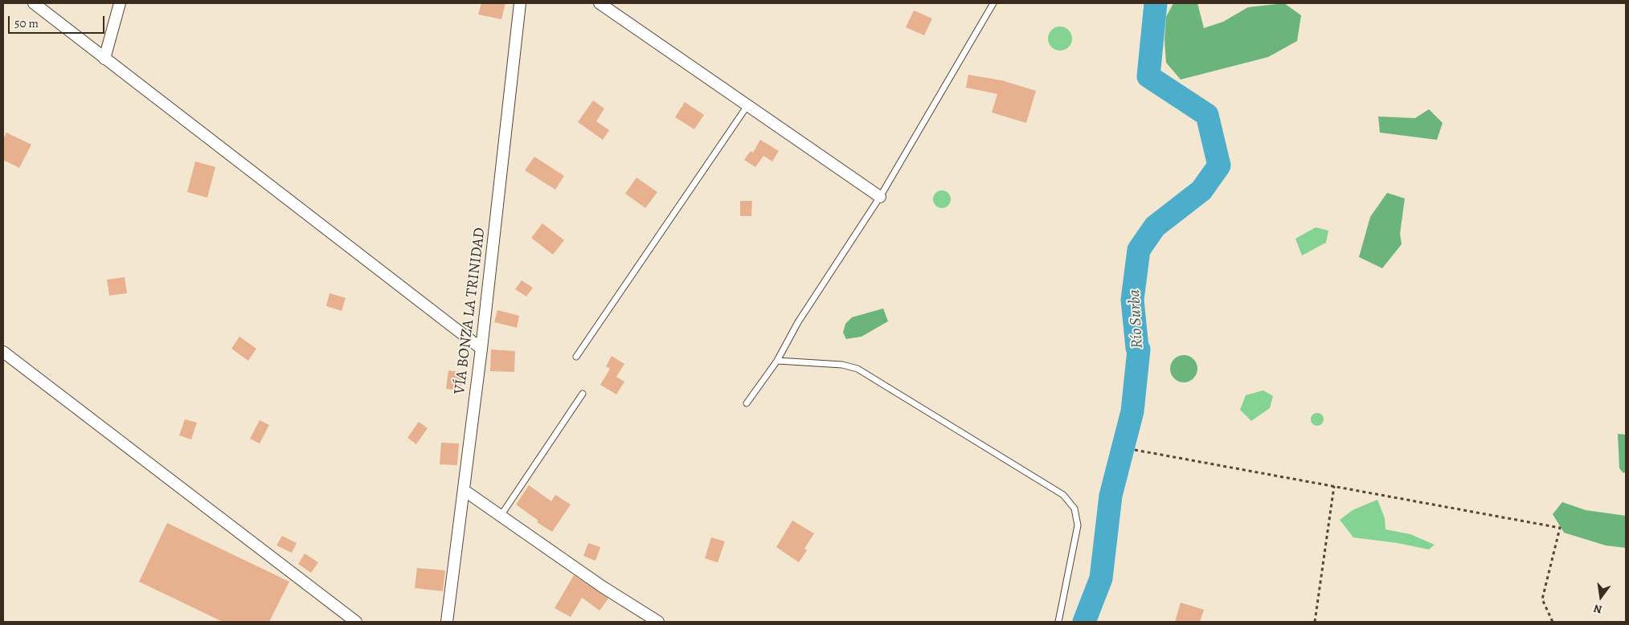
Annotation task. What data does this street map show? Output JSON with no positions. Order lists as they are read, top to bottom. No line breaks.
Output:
{"streets":{"street":["VÍA BONZA LA TRINIDAD"]},"water":["Río Surba"],"scale_bar":"50 m","north":"bottom"}
